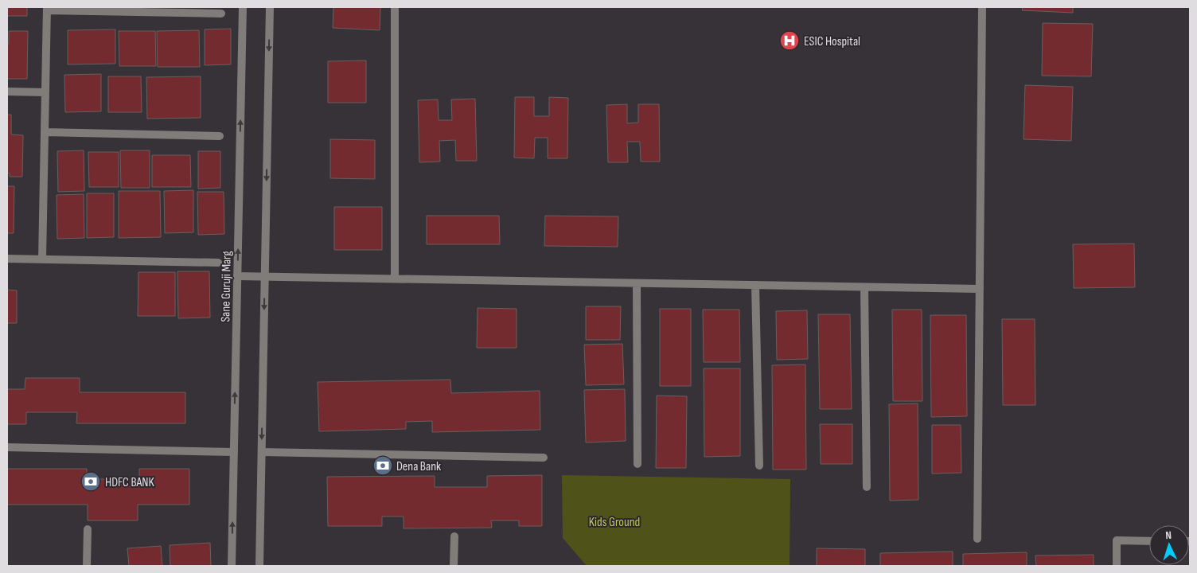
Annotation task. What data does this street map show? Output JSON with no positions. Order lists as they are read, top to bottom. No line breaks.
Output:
{"streets":{"street":["Sane Guruji Marg"]},"parks":["Kids Ground"],"places":{"hospital":["ESIC Hospital"],"bank":["Dena Bank","HDFC BANK"]},"north":"top"}
